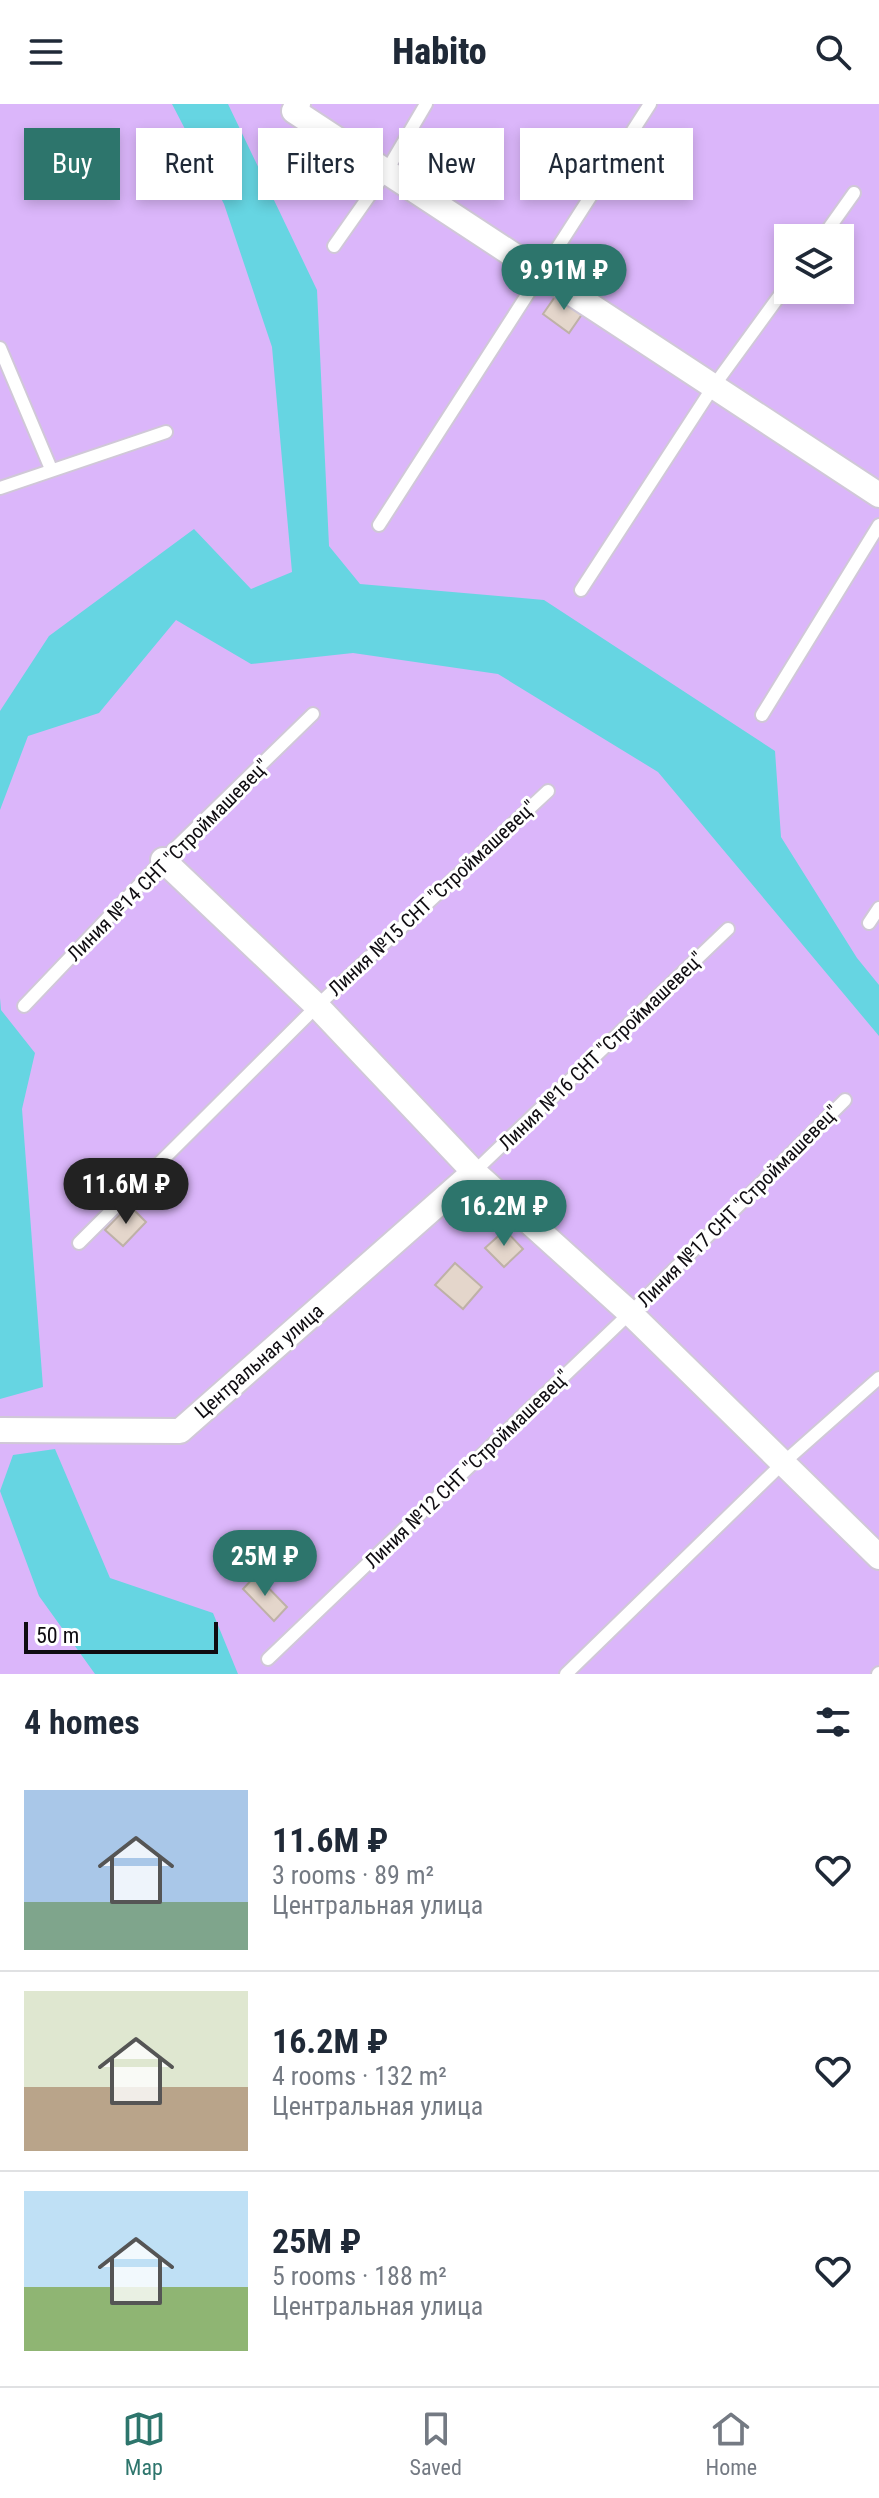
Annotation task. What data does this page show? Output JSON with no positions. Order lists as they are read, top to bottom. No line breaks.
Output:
{"streets":{"street":["Центральная улица"],"lane":["Линия №14 СНТ \"Строймашевец\"","Линия №15 СНТ \"Строймашевец\"","Линия №16 СНТ \"Строймашевец\"","Линия №17 СНТ \"Строймашевец\"","Линия №12 СНТ \"Строймашевец\""]},"crossings":[["Линия №16 СНТ \"Строймашевец\"","Центральная улица"],["Линия №17 СНТ \"Строймашевец\"","Линия №12 СНТ \"Строймашевец\""]],"scale_bar":"50 m","page":{"header":"Habito","chip":["Buy","Rent","Filters","New","Apartment"],"price":["9.91M ₽","11.6M ₽","16.2M ₽","25M ₽"],"scale":"50 m","heading":"4 homes","list":[{"name":"11.6M ₽","note":"3 rooms · 89 m² · Центральная улица"},{"name":"16.2M ₽","note":"4 rooms · 132 m² · Центральная улица"},{"name":"25M ₽","note":"5 rooms · 188 m² · Центральная улица"}],"tabs":["Map","Saved","Home"]}}
